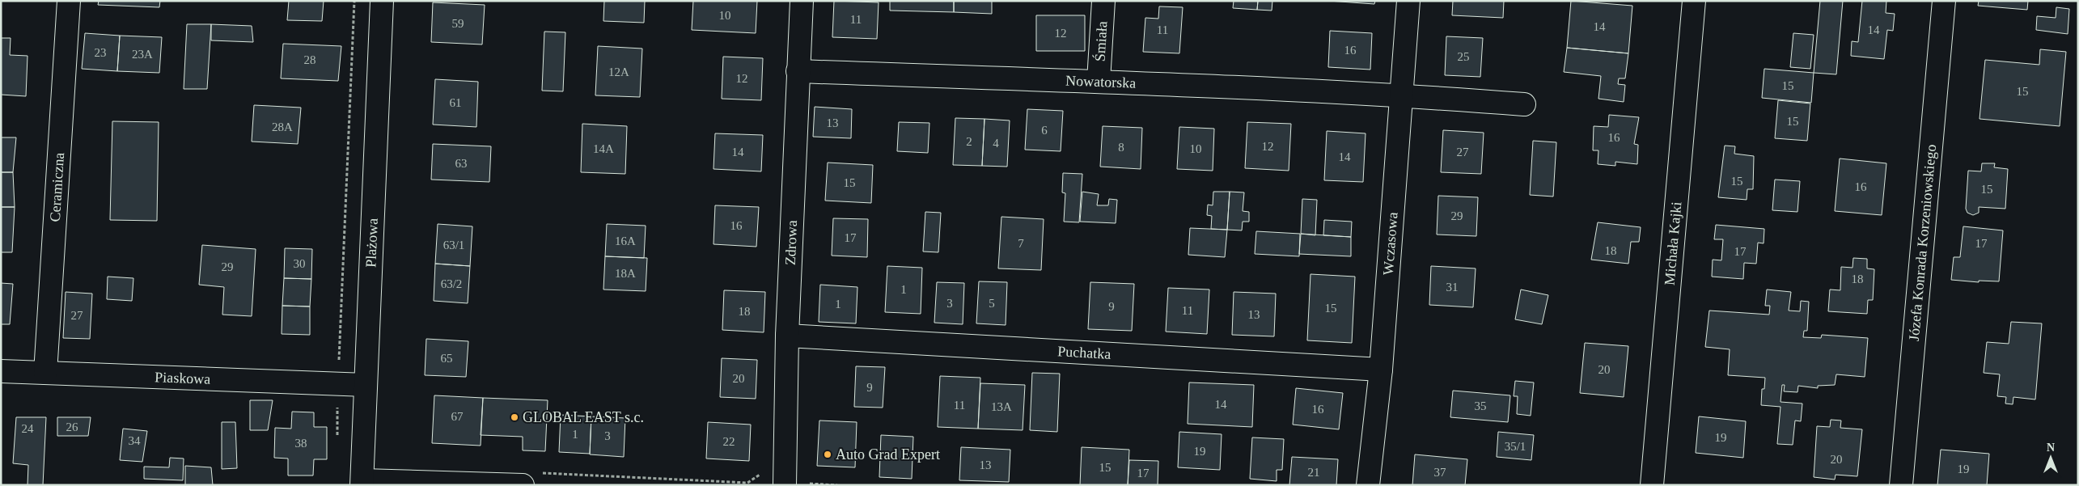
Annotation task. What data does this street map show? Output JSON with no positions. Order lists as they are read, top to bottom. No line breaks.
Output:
{"streets":{"street":["Śmiała","Nowatorska","Ceramiczna","Plażowa","Zdrowa","Józefa Konrada Korzeniowskiego","Wczasowa","Michała Kajki","Puchatka","Piaskowa"]},"crossings":[["Śmiała","Nowatorska"],["Nowatorska","Zdrowa"],["Nowatorska","Wczasowa"],["Ceramiczna","Piaskowa"],["Plażowa","Piaskowa"],["Zdrowa","Puchatka"],["Wczasowa","Puchatka"]],"places":["GLOBAL EAST s.c.","Auto Grad Expert"],"house_numbers":["10","11","59","14","11","14","12","16","23","23A","25","28","12A","12","15","15","61","15","13","28A","6","16","2","4","12","8","14A","10","14","27","14","63","15","15","16","15","29","16","17","16A","7","17","63/1","18","17","30","29","18A","18","63/2","31","1","3","5","1","9","15","11","18","13","27","65","20","20","9","14","11","35","13A","16","67","26","24","1","3","19","34","22","38","35/1","19","20","13","15","19","21","37","17"],"north":"top"}
